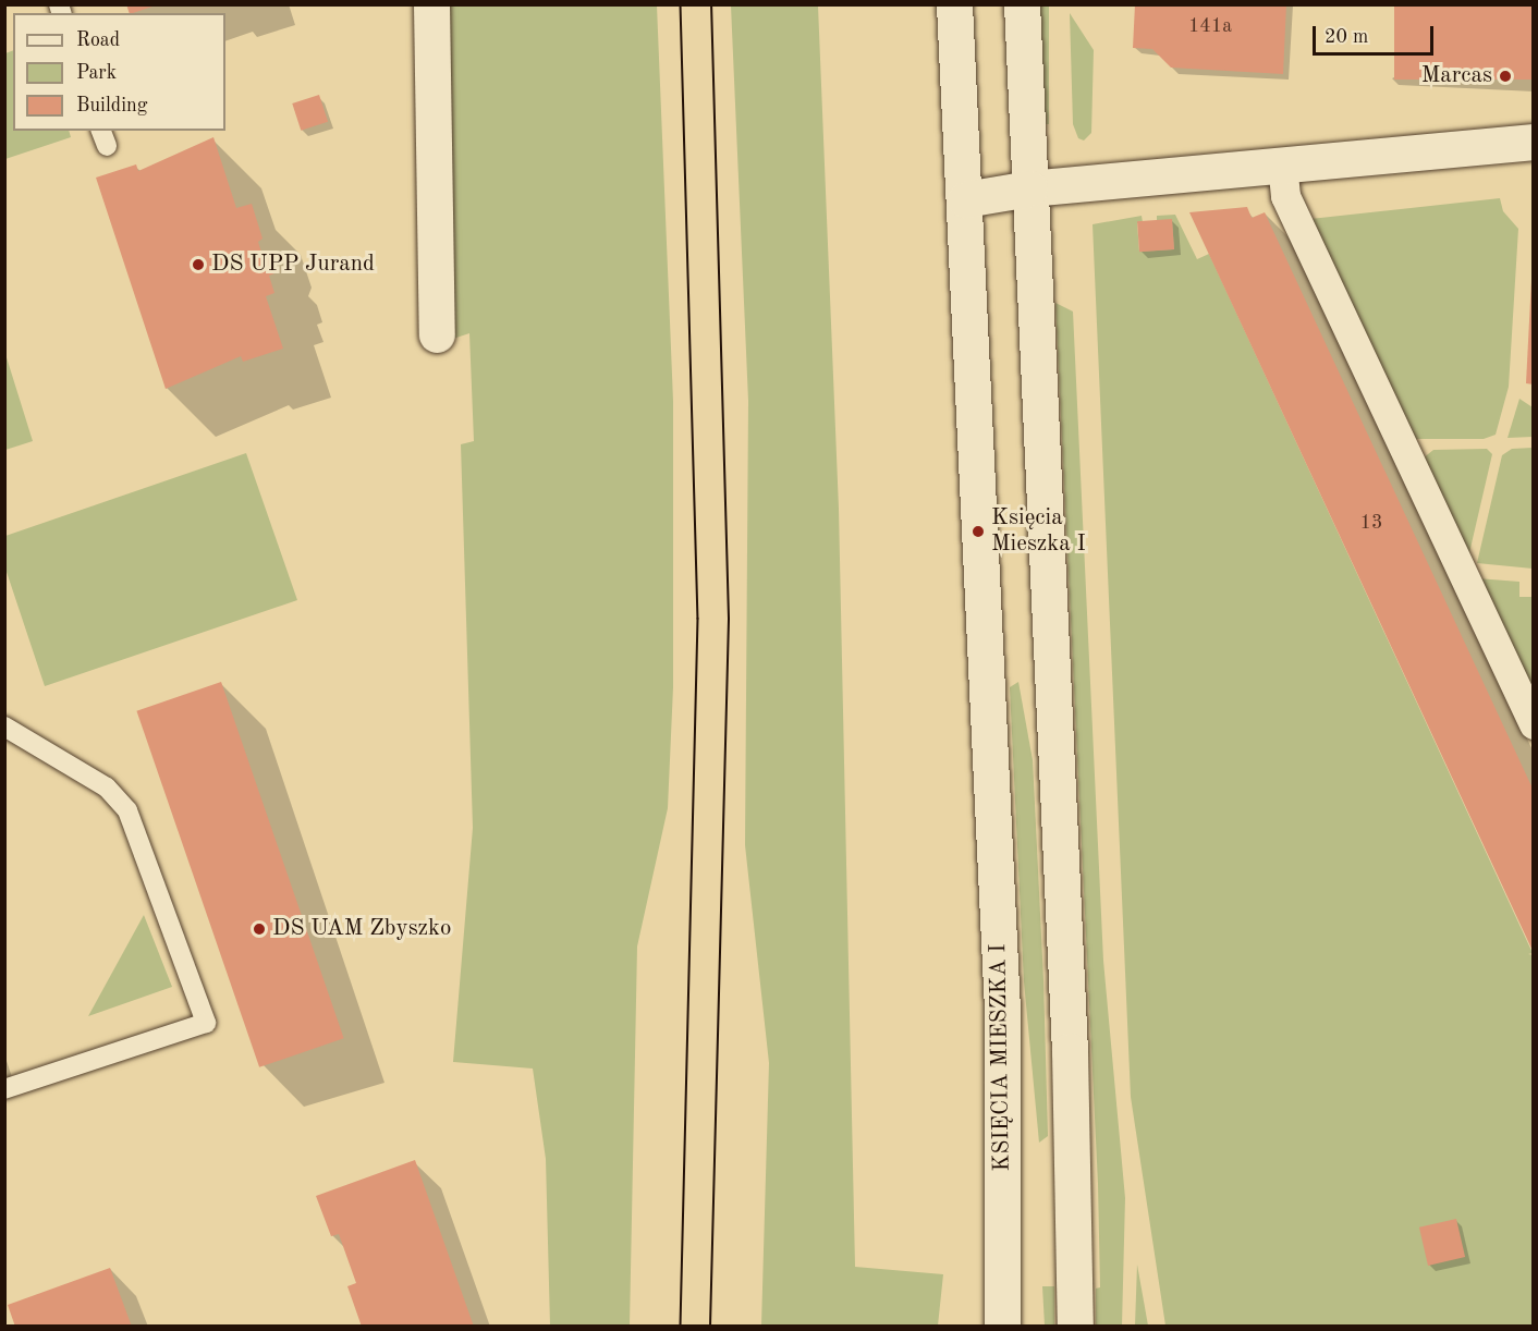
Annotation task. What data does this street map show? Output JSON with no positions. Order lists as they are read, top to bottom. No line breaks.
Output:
{"streets":{"street":["KSIĘCIA MIESZKA I"]},"places":["Marcas","DS UPP Jurand","Księcia Mieszka I","DS UAM Zbyszko"],"house_numbers":["141a","13"],"legend":["Road","Park","Building"],"scale_bar":"20 m"}
